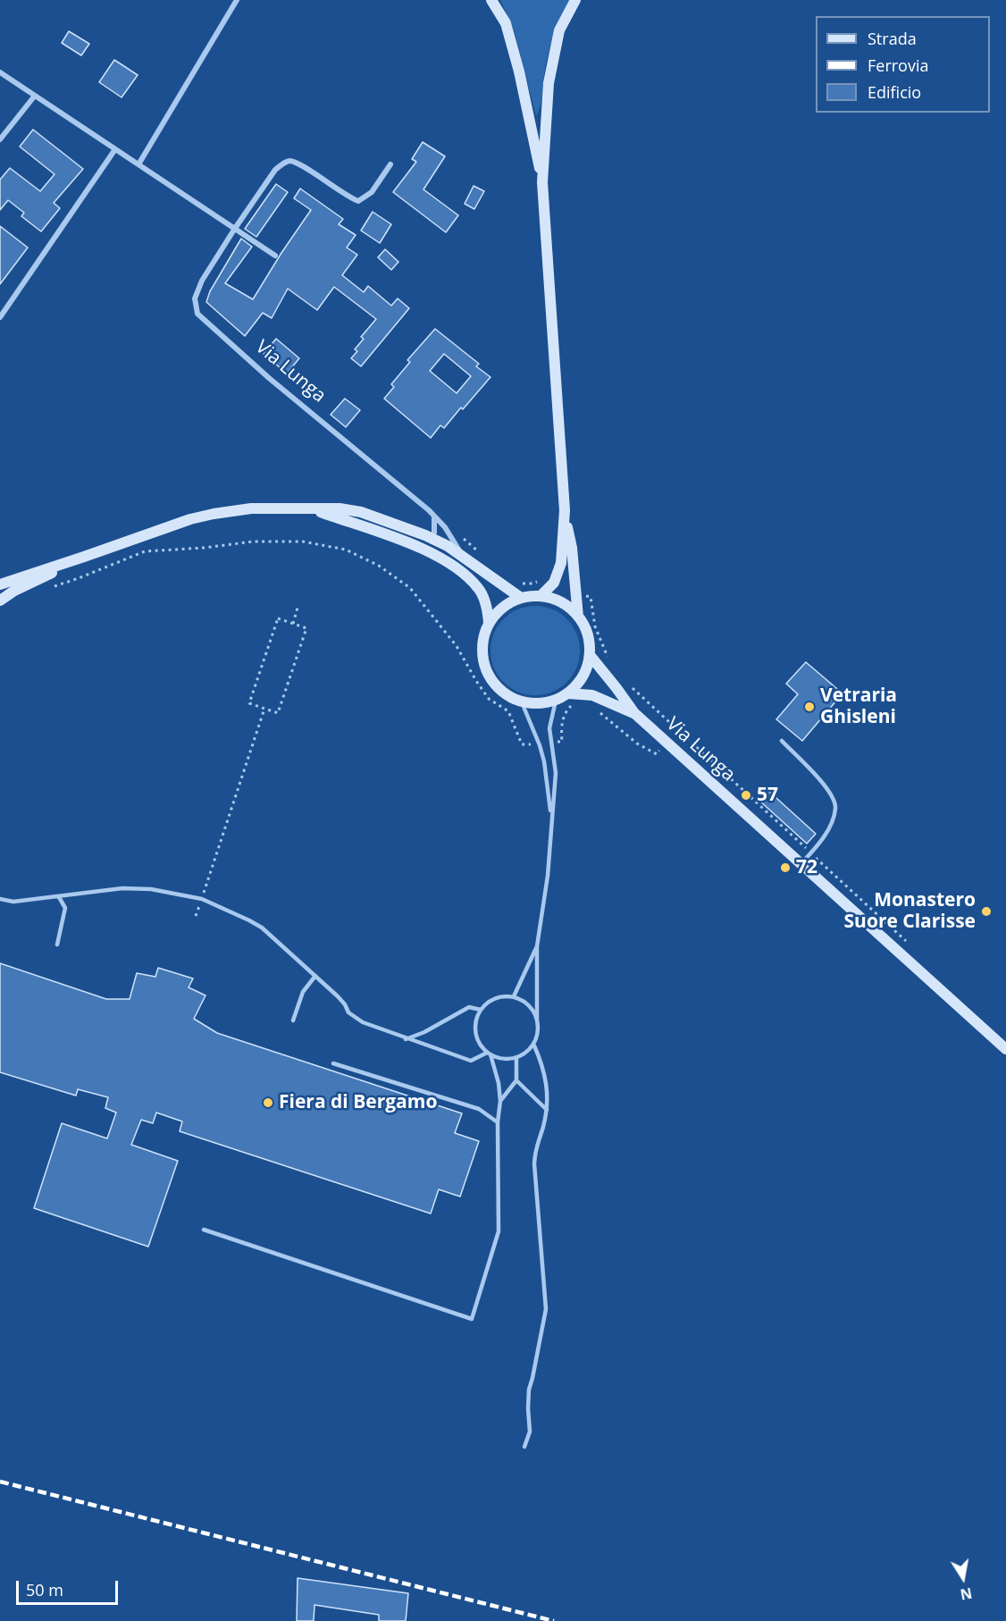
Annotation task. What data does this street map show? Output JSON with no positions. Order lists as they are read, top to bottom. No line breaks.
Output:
{"streets":{"street":["Via Lunga"]},"places":["Vetraria Ghisleni","57","72","Monastero Suore Clarisse","Fiera di Bergamo"],"legend":["Strada","Ferrovia","Edificio"],"scale_bar":"50 m","north":"bottom"}
